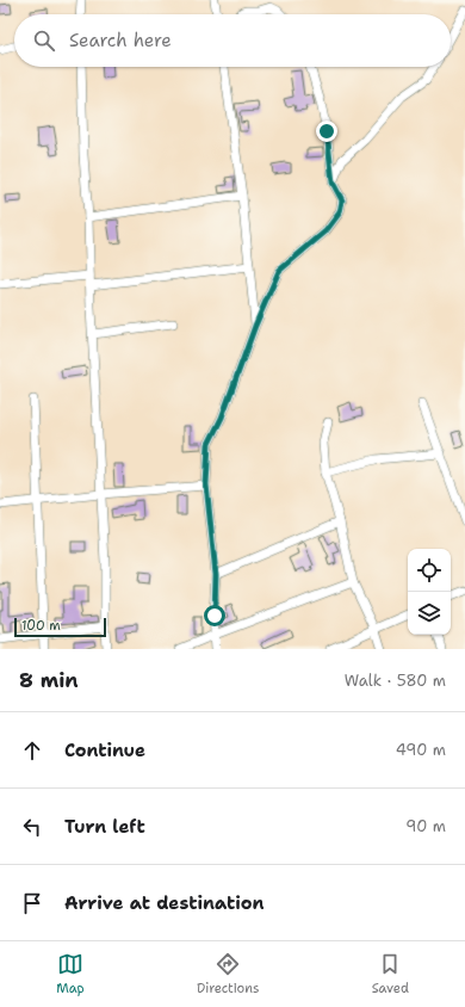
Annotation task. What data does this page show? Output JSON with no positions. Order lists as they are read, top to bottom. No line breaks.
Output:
{"scale_bar":"100 m","page":{"search":"Search here","scale":"100 m","heading":["8 min","Walk · 580 m"],"list":[["Continue","490 m"],["Turn left","90 m"],"Arrive at destination"],"nav":["Map","Directions","Saved"]}}
